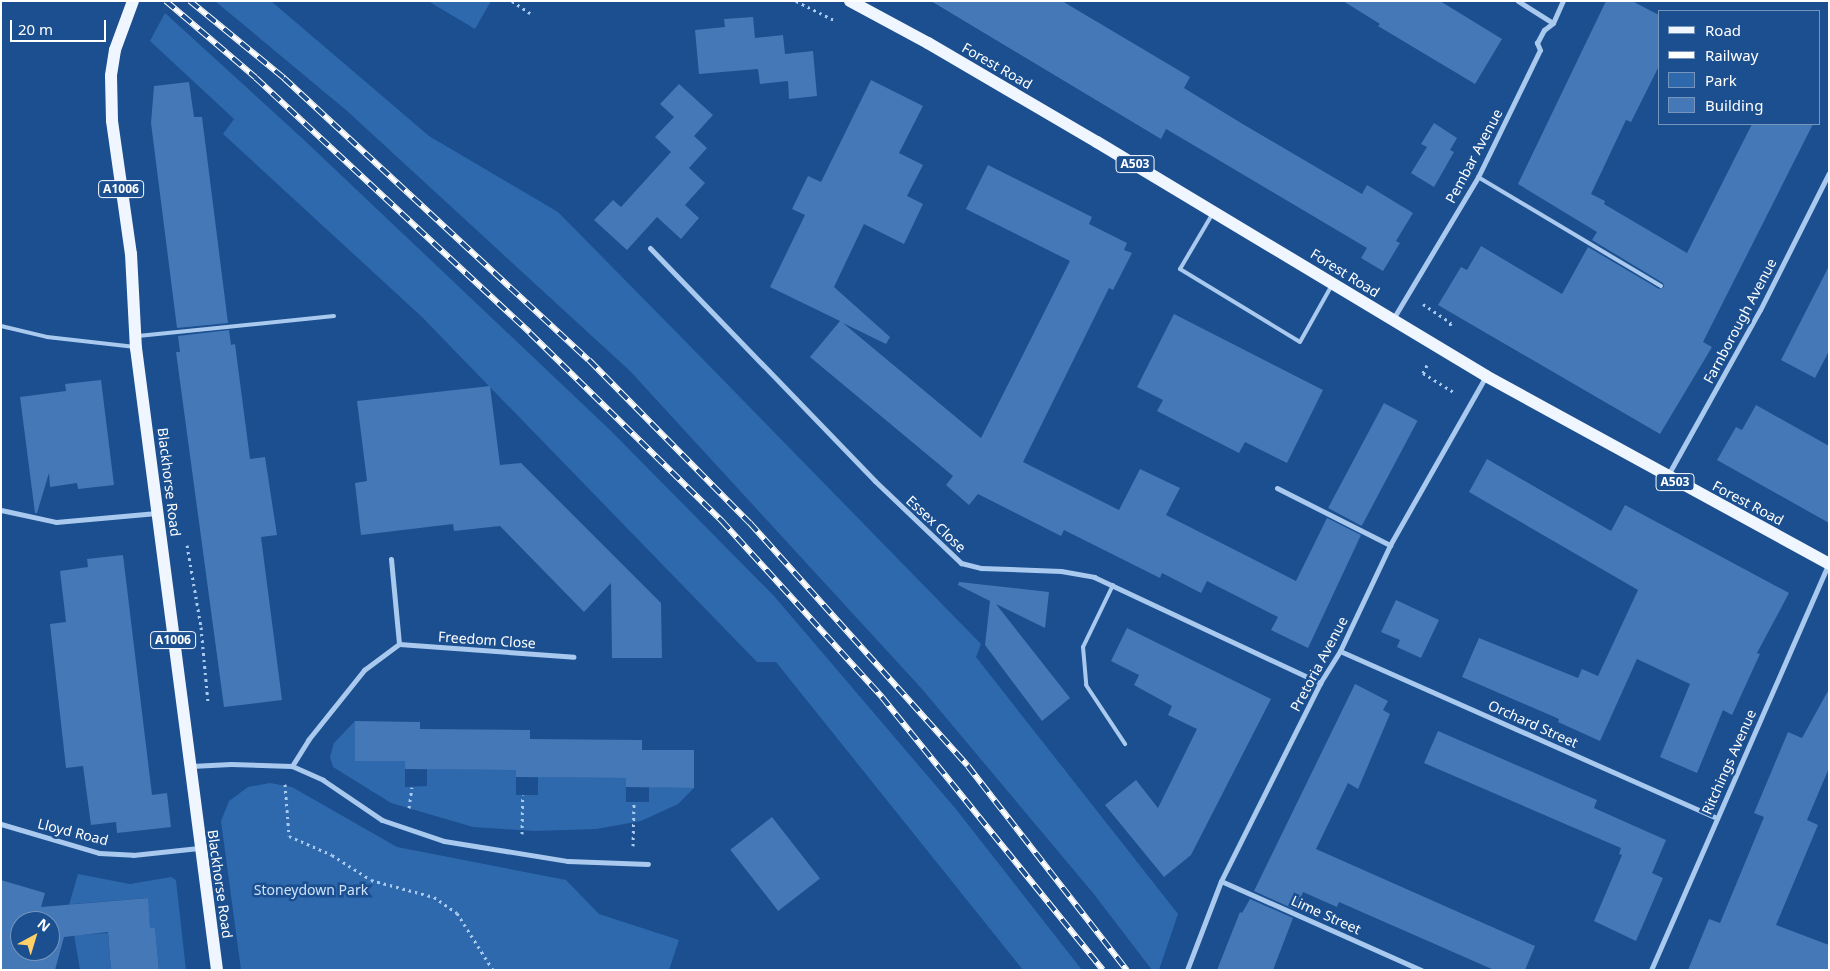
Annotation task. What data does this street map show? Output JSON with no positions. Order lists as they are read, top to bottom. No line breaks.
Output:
{"streets":{"main road":["Forest Road","A503","A1006","Blackhorse Road"],"street":["Pembar Avenue","Farnborough Avenue","Essex Close","Freedom Close","Pretoria Avenue","Orchard Street","Ritchings Avenue","Lloyd Road","Lime Street"]},"crossings":[["Forest Road","Pembar Avenue"],["Forest Road","Farnborough Avenue"],["Forest Road","Pretoria Avenue"],["Forest Road","Ritchings Avenue"],["Blackhorse Road","Lloyd Road"],["Essex Close","Pretoria Avenue"],["Pretoria Avenue","Orchard Street"],["Pretoria Avenue","Lime Street"],["Orchard Street","Ritchings Avenue"]],"parks":["Stoneydown Park"],"legend":["Road","Railway","Park","Building"],"scale_bar":"20 m","north":"top right"}
